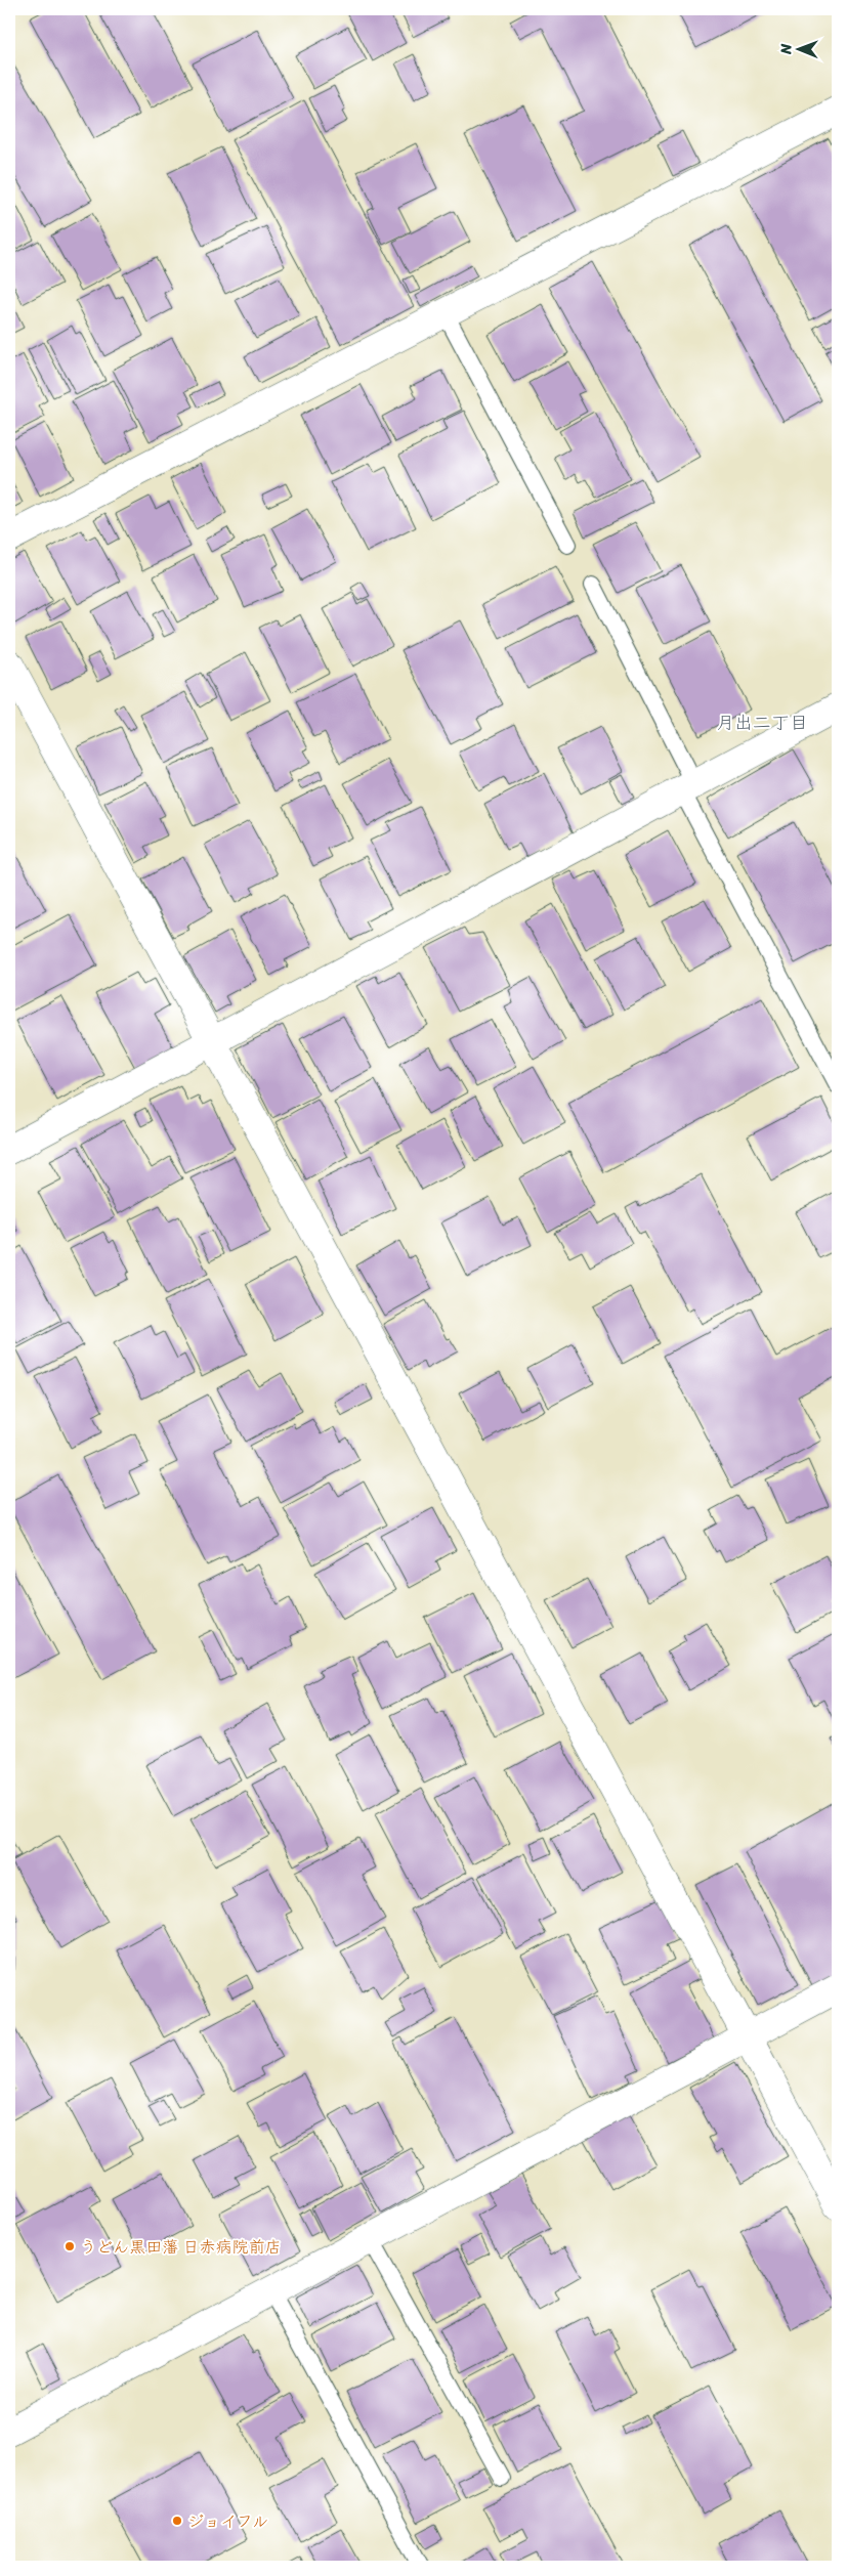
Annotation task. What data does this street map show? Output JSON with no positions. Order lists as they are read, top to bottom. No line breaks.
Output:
{"districts":["月出二丁目"],"places":["うどん黒田藩 日赤病院前店","ジョイフル"],"north":"left"}
